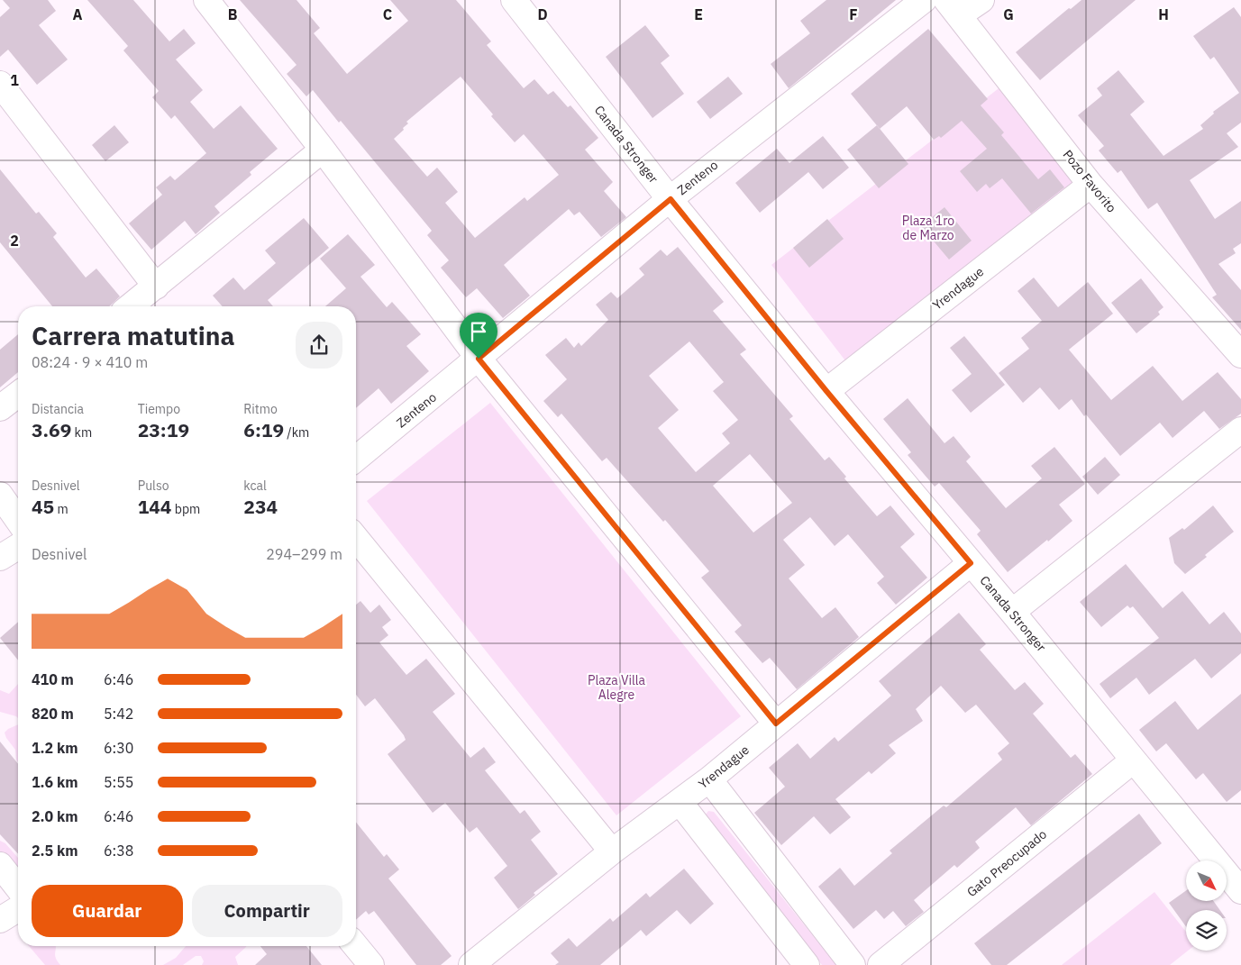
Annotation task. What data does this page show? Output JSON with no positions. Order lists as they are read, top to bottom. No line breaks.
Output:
{"streets":{"street":["Canada Stronger","Zenteno","Pozo Favorito","Yrendague","Gato Preocupado"]},"crossings":[["Canada Stronger","Zenteno"],["Canada Stronger","Yrendague"],["Canada Stronger","Gato Preocupado"],["Pozo Favorito","Yrendague"]],"parks":["Plaza 1ro de Marzo","Plaza Villa Alegre"],"north":"bottom right","page":{"heading":["Carrera matutina","08:24 · 9 × 410 m"],"stats":[["Distancia","3.69 km"],["Tiempo","23:19"],["Ritmo","6:19 /km"],["Desnivel","45 m"],["Pulso","144 bpm"],["kcal","234"]],"chart":["Desnivel","294–299 m"],"list":[{"name":"410 m","note":"6:46"},{"name":"820 m","note":"5:42"},{"name":"1.2 km","note":"6:30"},{"name":"1.6 km","note":"5:55"},{"name":"2.0 km","note":"6:46"},{"name":"2.5 km","note":"6:38"}],"buttons":["Guardar","Compartir"]},"grid":{"columns":["A","B","C","D","E","F","G","H"],"rows":["1","2"]}}
